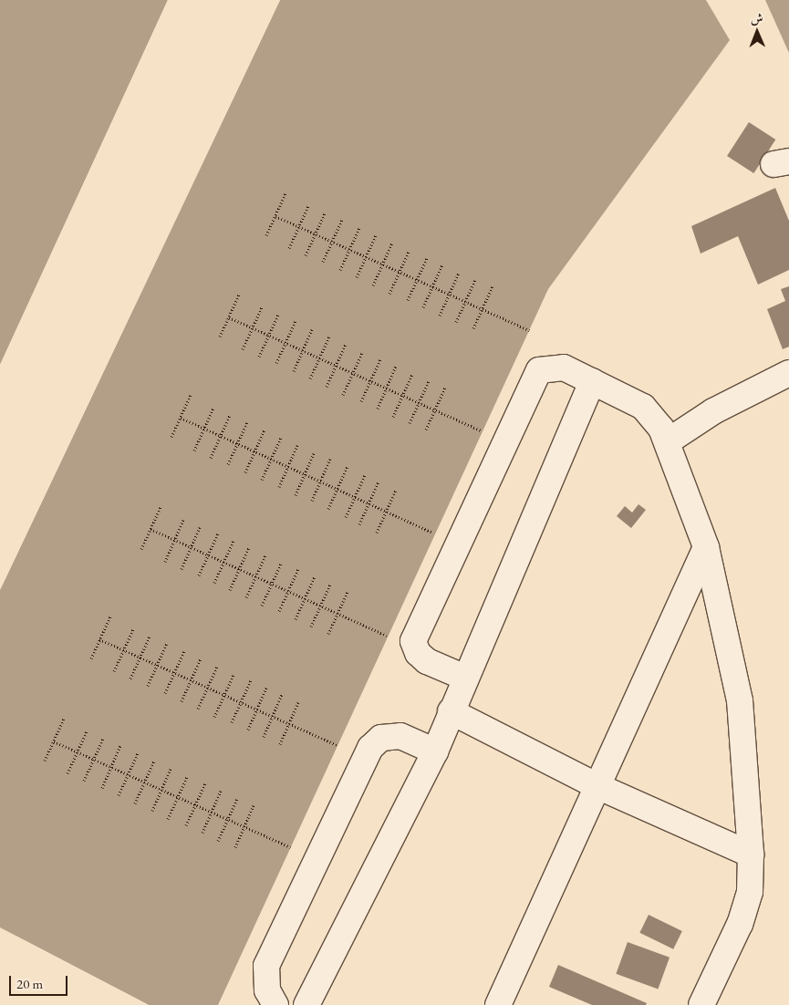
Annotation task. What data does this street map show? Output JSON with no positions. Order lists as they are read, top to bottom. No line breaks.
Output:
{"scale_bar":"20 m","north":"top"}
